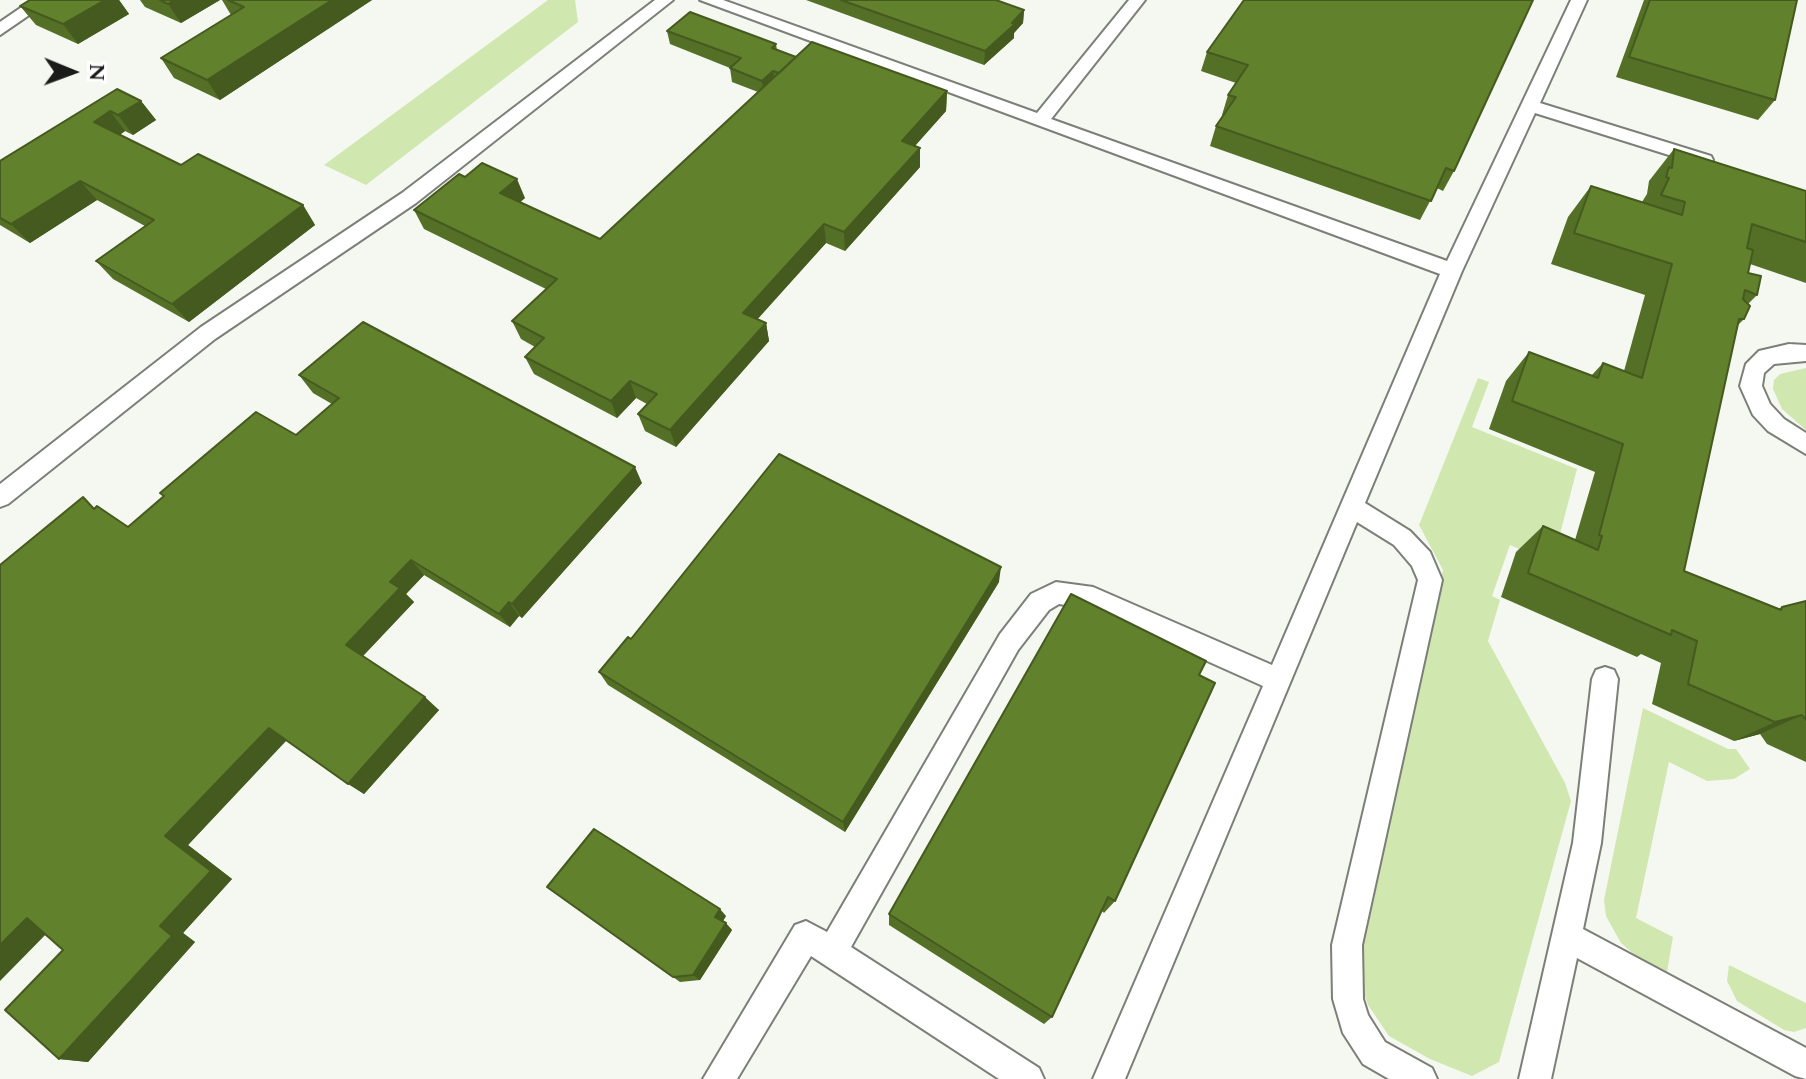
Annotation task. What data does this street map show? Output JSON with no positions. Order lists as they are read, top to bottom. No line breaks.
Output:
{"north":"right"}
